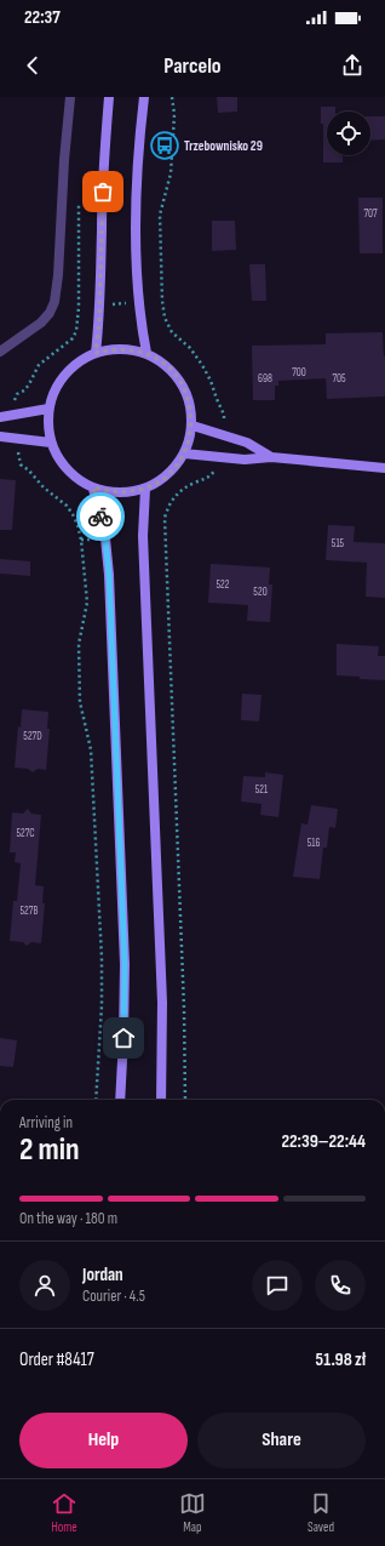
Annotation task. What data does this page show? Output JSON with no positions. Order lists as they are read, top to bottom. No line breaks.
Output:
{"places":{"bus stop":["Trzebownisko 29"]},"house_numbers":["707","700","698","705","515","522","520","527D","521","527C","516","527B"],"page":{"status":"22:37","header":"Parcelo","heading":["2 min","Arriving in","22:39–22:44"],"panel":["Jordan","Courier · 4.5","Order #8417","51.98 zł"],"bar":"On the way · 180 m","buttons":["Help","Share"],"tabs":["Home","Map","Saved"]}}
